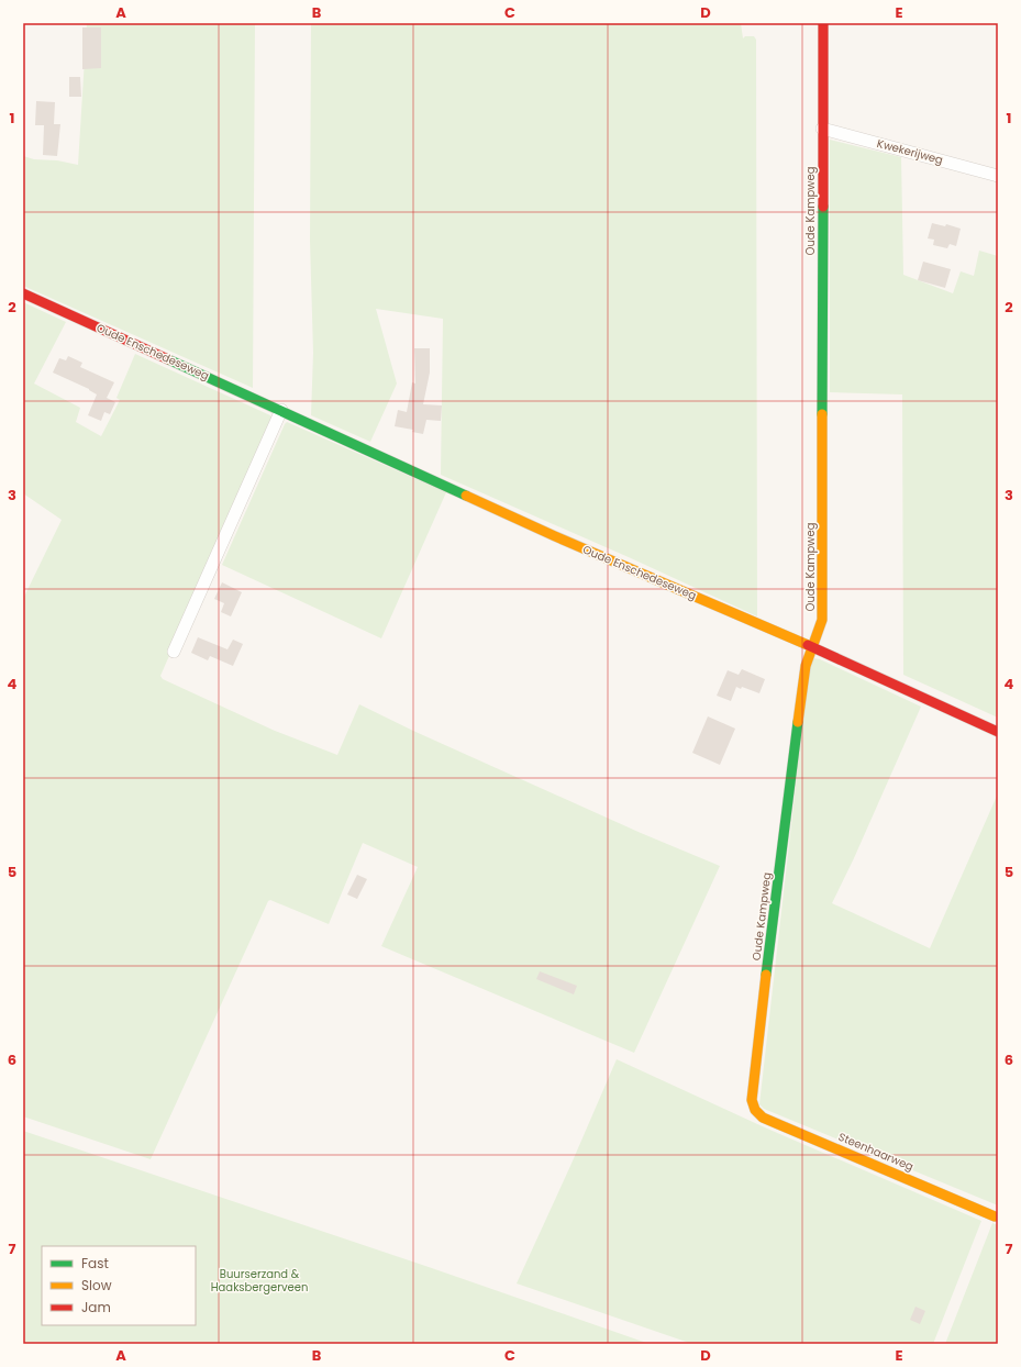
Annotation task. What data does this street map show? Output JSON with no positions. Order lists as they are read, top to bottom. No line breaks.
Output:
{"streets":{"street":["Kwekerijweg","Oude Kampweg","Oude Enschedeseweg","Steenhaarweg"]},"crossings":[["Kwekerijweg","Oude Kampweg"],["Oude Kampweg","Oude Enschedeseweg"],["Oude Kampweg","Steenhaarweg"]],"parks":["Buurserzand & Haaksbergerveen"],"legend":["Fast","Slow","Jam"],"grid":{"columns":["A","B","C","D","E"],"rows":["1","2","3","4","5","6","7"]}}
